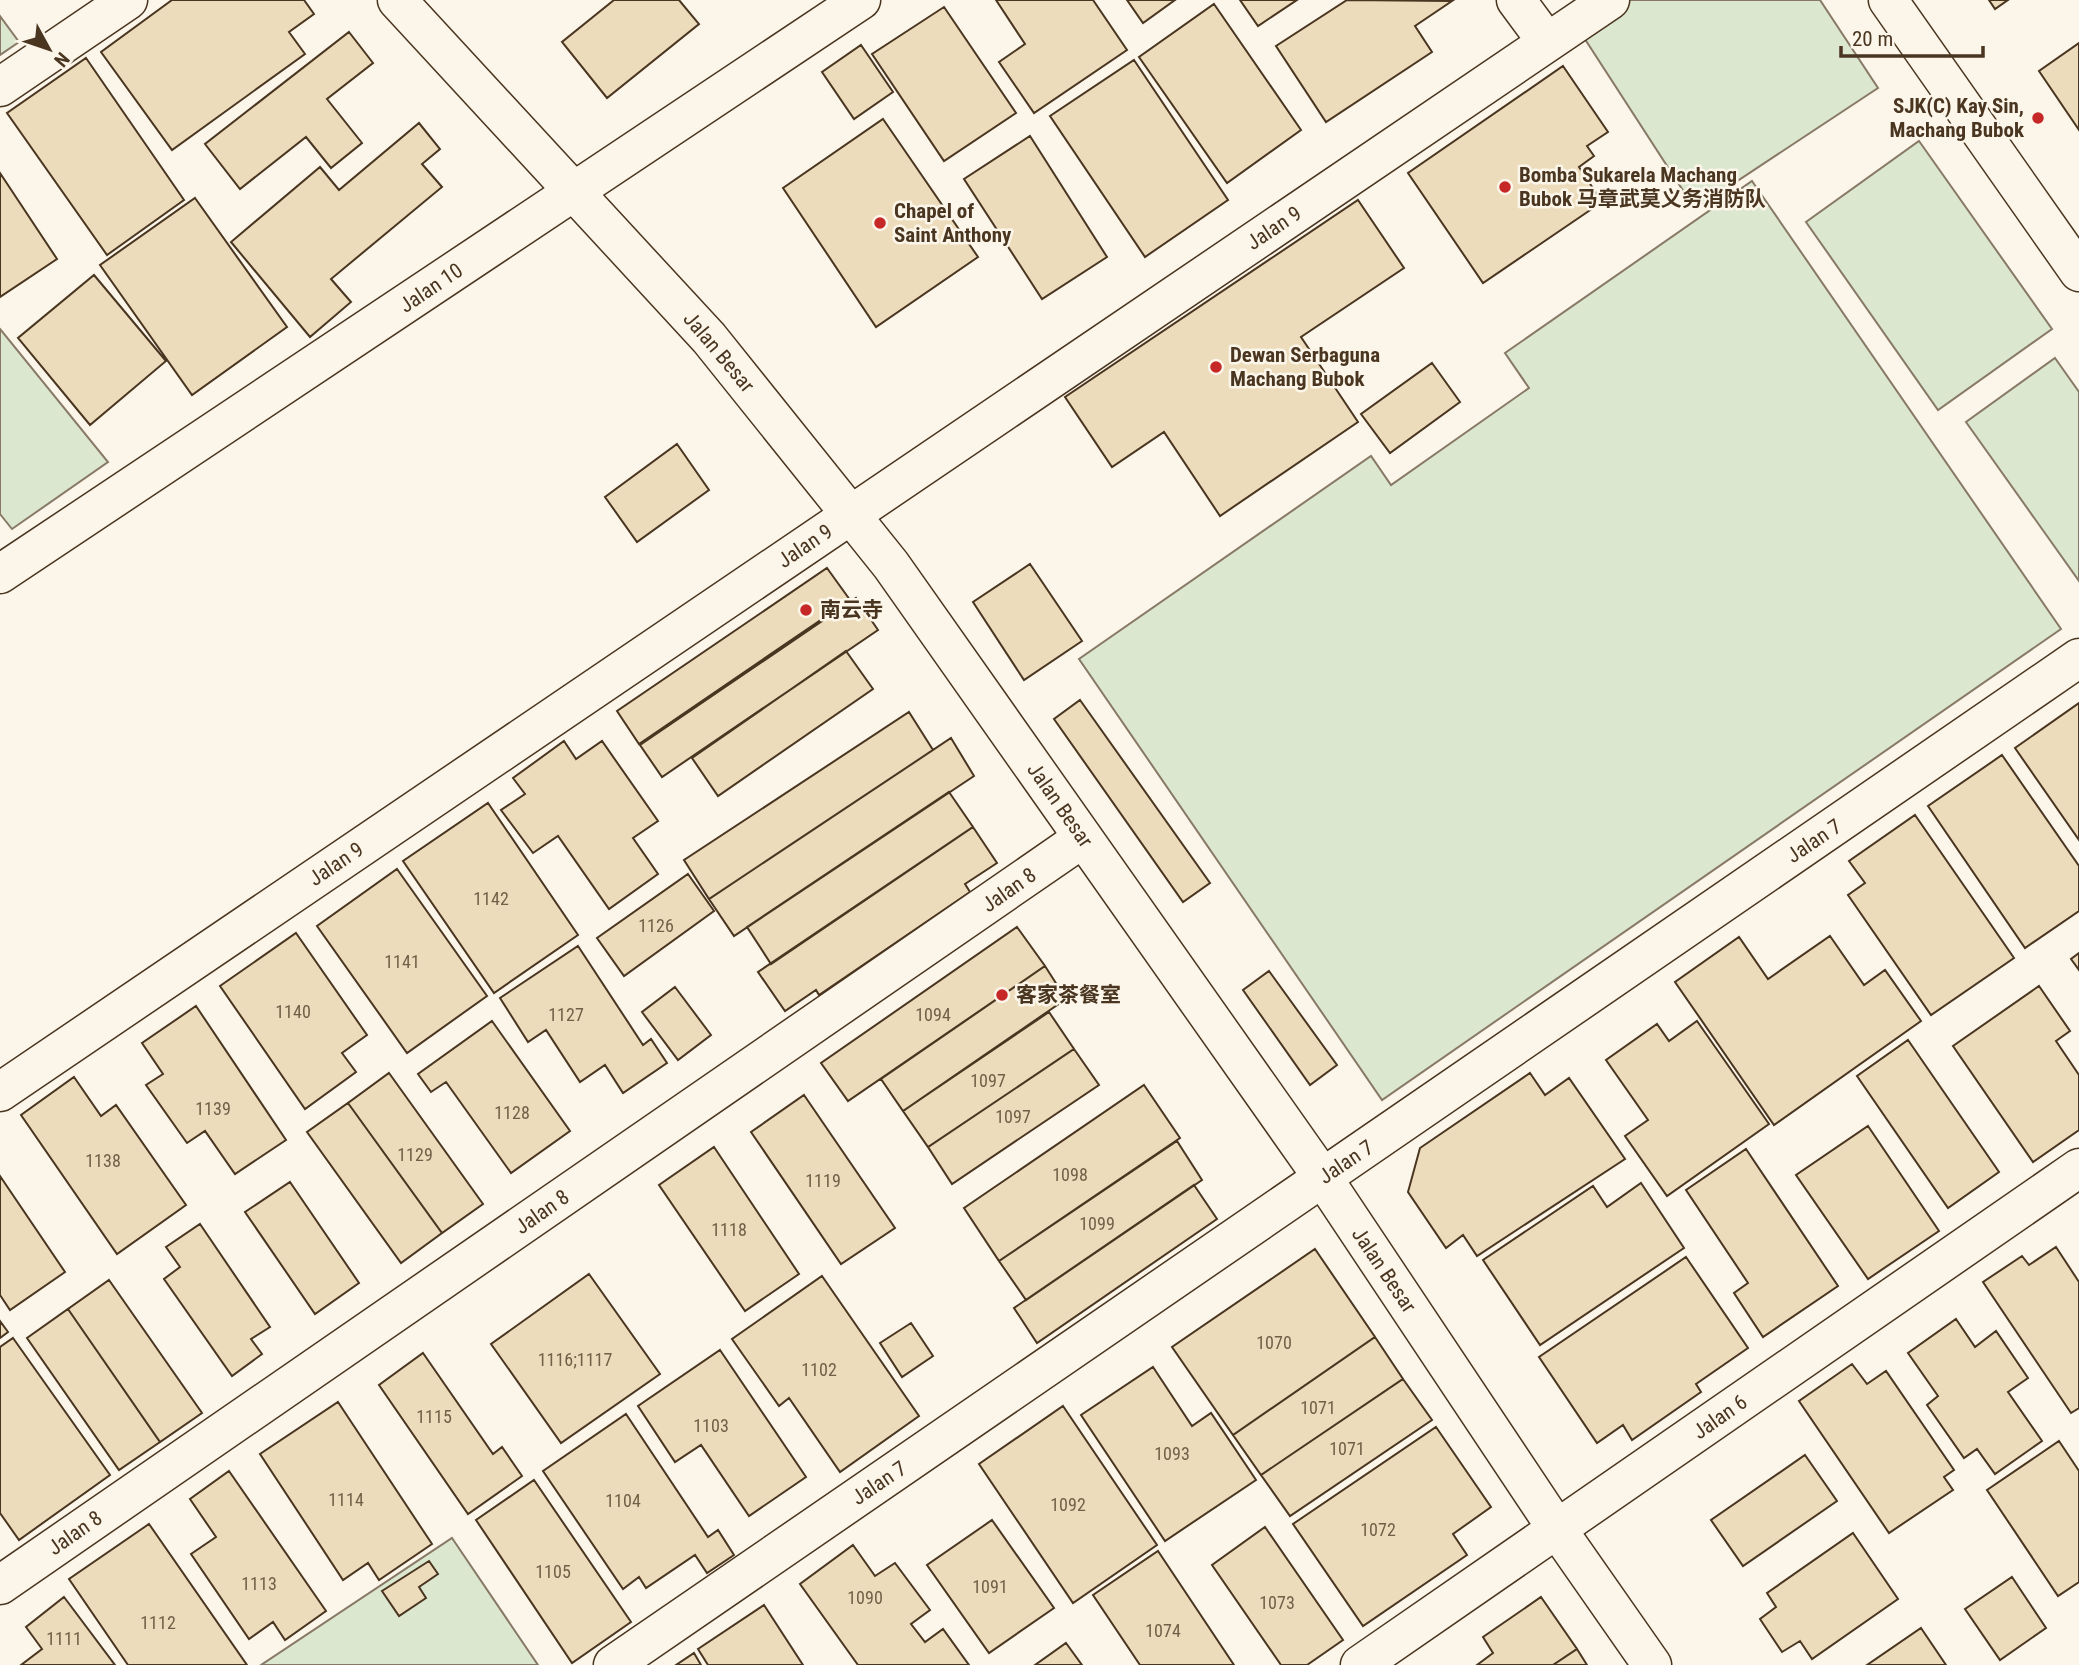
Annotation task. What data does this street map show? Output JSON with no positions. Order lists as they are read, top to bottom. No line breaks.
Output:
{"streets":{"street":["Jalan 9","Jalan 10","Jalan Besar","Jalan 7","Jalan 8","Jalan 6"]},"crossings":[["Jalan 9","Jalan Besar"],["Jalan 10","Jalan Besar"],["Jalan Besar","Jalan 7"],["Jalan Besar","Jalan 8"],["Jalan Besar","Jalan 6"]],"places":["SJK(C) Kay Sin, Machang Bubok","Bomba Sukarela Machang Bubok 马章武莫义务消防队","Chapel of Saint Anthony","Dewan Serbaguna Machang Bubok","南云寺","客家茶餐室"],"house_numbers":["1142","1126","1141","1140","1127","1094","1097","1139","1128","1097","1129","1138","1098","1119","1099","1118","1070","1116;1117","1102","1071","1115","1103","1071","1093","1114","1104","1092","1072","1105","1113","1091","1090","1073","1112","1074","1111"],"scale_bar":"20 m","north":"bottom right"}
